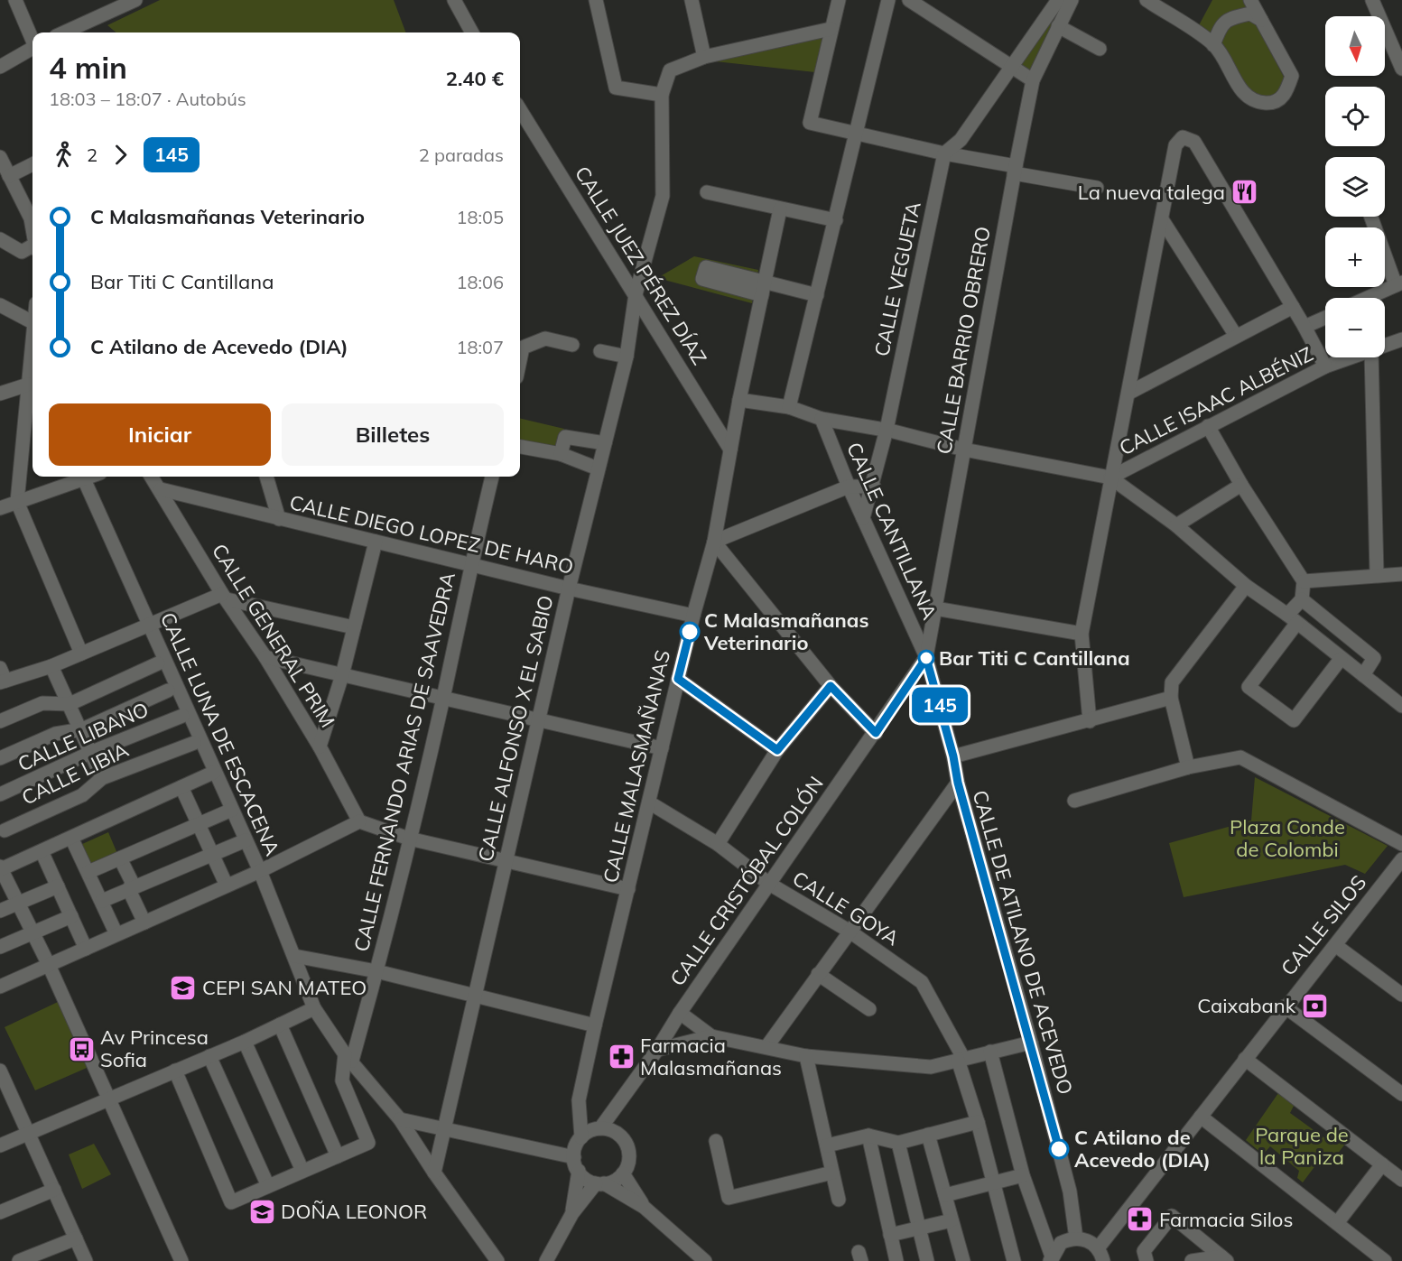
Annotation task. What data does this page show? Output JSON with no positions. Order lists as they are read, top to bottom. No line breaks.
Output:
{"streets":{"street":["CALLE JUEZ PÉREZ DÍAZ","CALLE VEGUETA","CALLE BARRIO OBRERO","CALLE ISAAC ALBÉNIZ","CALLE CANTILLANA","CALLE DIEGO LOPEZ DE HARO","CALLE GENERAL PRIM","CALLE ALFONSO X EL SABIO","CALLE LUNA DE ESCACENA","CALLE LIBANO","CALLE FERNANDO ARIAS DE SAAVEDRA","CALLE MALASMAÑANAS","CALLE LIBIA","CALLE CRISTÓBAL COLÓN","CALLE GOYA","CALLE SILOS","CALLE DE ATILANO DE ACEVEDO"]},"crossings":[["CALLE JUEZ PÉREZ DÍAZ","CALLE ALFONSO X EL SABIO"],["CALLE JUEZ PÉREZ DÍAZ","CALLE MALASMAÑANAS"],["CALLE VEGUETA","CALLE CANTILLANA"],["CALLE BARRIO OBRERO","CALLE CANTILLANA"],["CALLE BARRIO OBRERO","CALLE CRISTÓBAL COLÓN"],["CALLE BARRIO OBRERO","CALLE DE ATILANO DE ACEVEDO"],["CALLE CANTILLANA","CALLE CRISTÓBAL COLÓN"],["CALLE CANTILLANA","CALLE DE ATILANO DE ACEVEDO"],["CALLE DIEGO LOPEZ DE HARO","CALLE GENERAL PRIM"],["CALLE DIEGO LOPEZ DE HARO","CALLE ALFONSO X EL SABIO"],["CALLE DIEGO LOPEZ DE HARO","CALLE FERNANDO ARIAS DE SAAVEDRA"],["CALLE DIEGO LOPEZ DE HARO","CALLE MALASMAÑANAS"],["CALLE ALFONSO X EL SABIO","CALLE LUNA DE ESCACENA"],["CALLE LUNA DE ESCACENA","CALLE FERNANDO ARIAS DE SAAVEDRA"],["CALLE MALASMAÑANAS","CALLE CRISTÓBAL COLÓN"],["CALLE MALASMAÑANAS","CALLE GOYA"],["CALLE CRISTÓBAL COLÓN","CALLE GOYA"],["CALLE CRISTÓBAL COLÓN","CALLE DE ATILANO DE ACEVEDO"]],"parks":["Plaza Conde de Colombi","Parque de la Paniza"],"places":{"restaurant":["La nueva talega"],"other":["C Malasmañanas Veterinario","Bar Titi C Cantillana","C Atilano de Acevedo (DIA)"],"school or university":["CEPI SAN MATEO","DOÑA LEONOR"],"bank":["Caixabank"],"bus stop":["Av Princesa Sofia"],"pharmacy":["Farmacia Malasmañanas","Farmacia Silos"]},"lines":["bus line 145"],"north":"bottom","page":{"on_map":"145","map_buttons":["+","−"],"heading":["4 min","18:03 – 18:07 · Autobús","2.40 €"],"legs":["2","145","2 paradas"],"list":[{"name":"C Malasmañanas Veterinario","value":"18:05"},{"name":"Bar Titi C Cantillana","value":"18:06"},{"name":"C Atilano de Acevedo (DIA)","value":"18:07"}],"buttons":["Iniciar","Billetes"]}}
